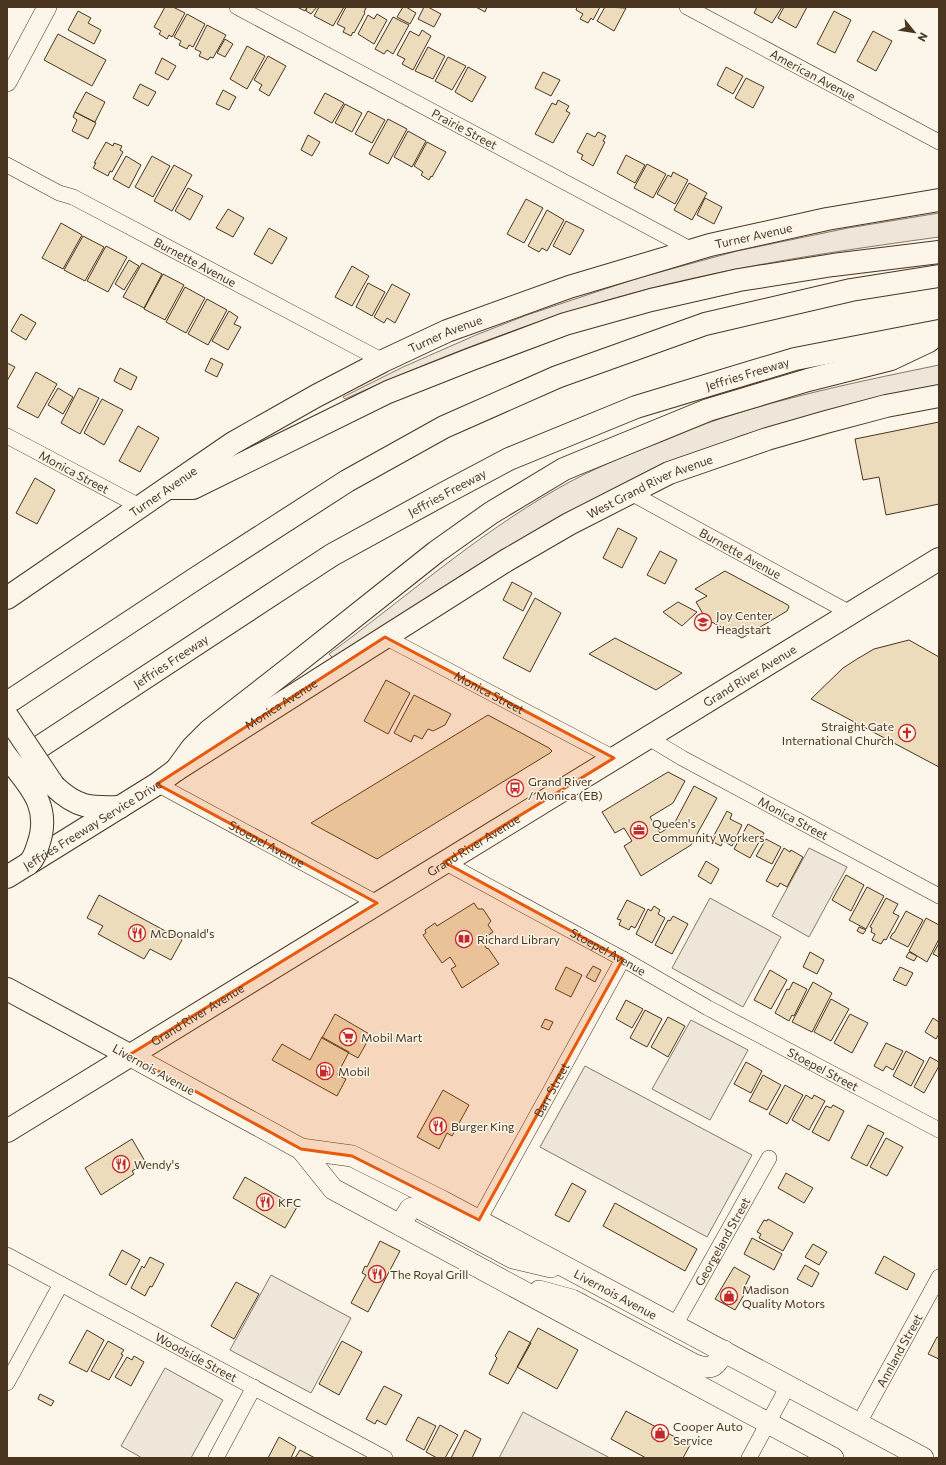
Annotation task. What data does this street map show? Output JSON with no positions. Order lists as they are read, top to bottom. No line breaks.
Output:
{"streets":{"main road":["Turner Avenue","Jeffries Freeway","West Grand River Avenue","Grand River Avenue","Monica Avenue","Jeffries Freeway Service Drive","Livernois Avenue"],"street":["American Avenue","Prairie Street","Burnette Avenue","Monica Street","Stoepel Avenue","Stoepel Street","Barr Street","Georgeland Street","Annland Street","Woodside Street"]},"crossings":[["Prairie Street","Turner Avenue"],["Turner Avenue","Burnette Avenue"],["Turner Avenue","Monica Street"],["Burnette Avenue","West Grand River Avenue"],["Burnette Avenue","Grand River Avenue"],["Monica Street","West Grand River Avenue"],["Monica Street","Grand River Avenue"],["Monica Street","Monica Avenue"],["West Grand River Avenue","Monica Avenue"],["Grand River Avenue","Stoepel Avenue"],["Grand River Avenue","Livernois Avenue"],["Monica Avenue","Jeffries Freeway Service Drive"],["Jeffries Freeway Service Drive","Stoepel Avenue"],["Stoepel Avenue","Stoepel Street"],["Stoepel Avenue","Barr Street"],["Livernois Avenue","Barr Street"],["Livernois Avenue","Georgeland Street"],["Livernois Avenue","Annland Street"]],"places":{"school or university":["Joy Center Headstart"],"church":["Straight Gate International Church"],"bus stop":["Grand River / Monica (EB)"],"office":["Queen's Community Workers"],"restaurant":["McDonald's","Burger King","Wendy's","KFC","The Royal Grill"],"library":["Richard Library"],"supermarket":["Mobil Mart"],"fuel station":["Mobil"],"shop":["Madison Quality Motors","Cooper Auto Service"]},"north":"bottom right"}
